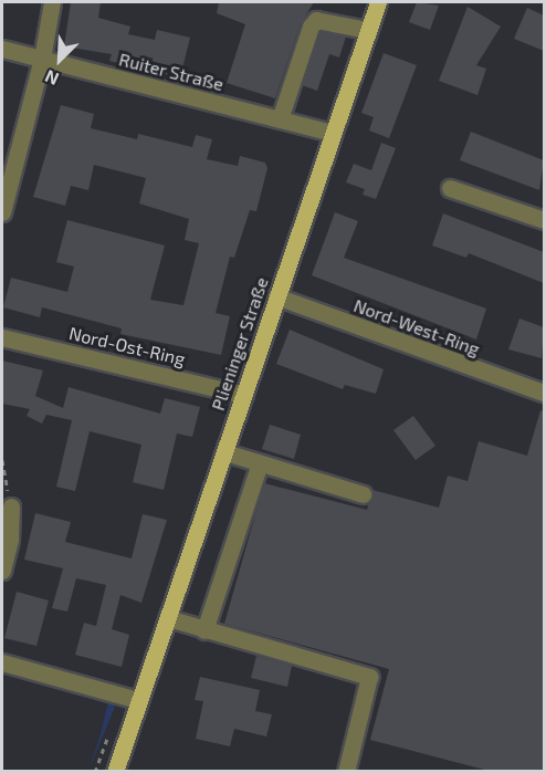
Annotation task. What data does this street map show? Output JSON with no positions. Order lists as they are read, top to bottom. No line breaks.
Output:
{"streets":{"main road":["Plieninger Straße"],"street":["Ruiter Straße","Nord-West-Ring","Nord-Ost-Ring"]},"crossings":[["Ruiter Straße","Plieninger Straße"],["Nord-West-Ring","Plieninger Straße"],["Plieninger Straße","Nord-Ost-Ring"]],"north":"bottom left"}
